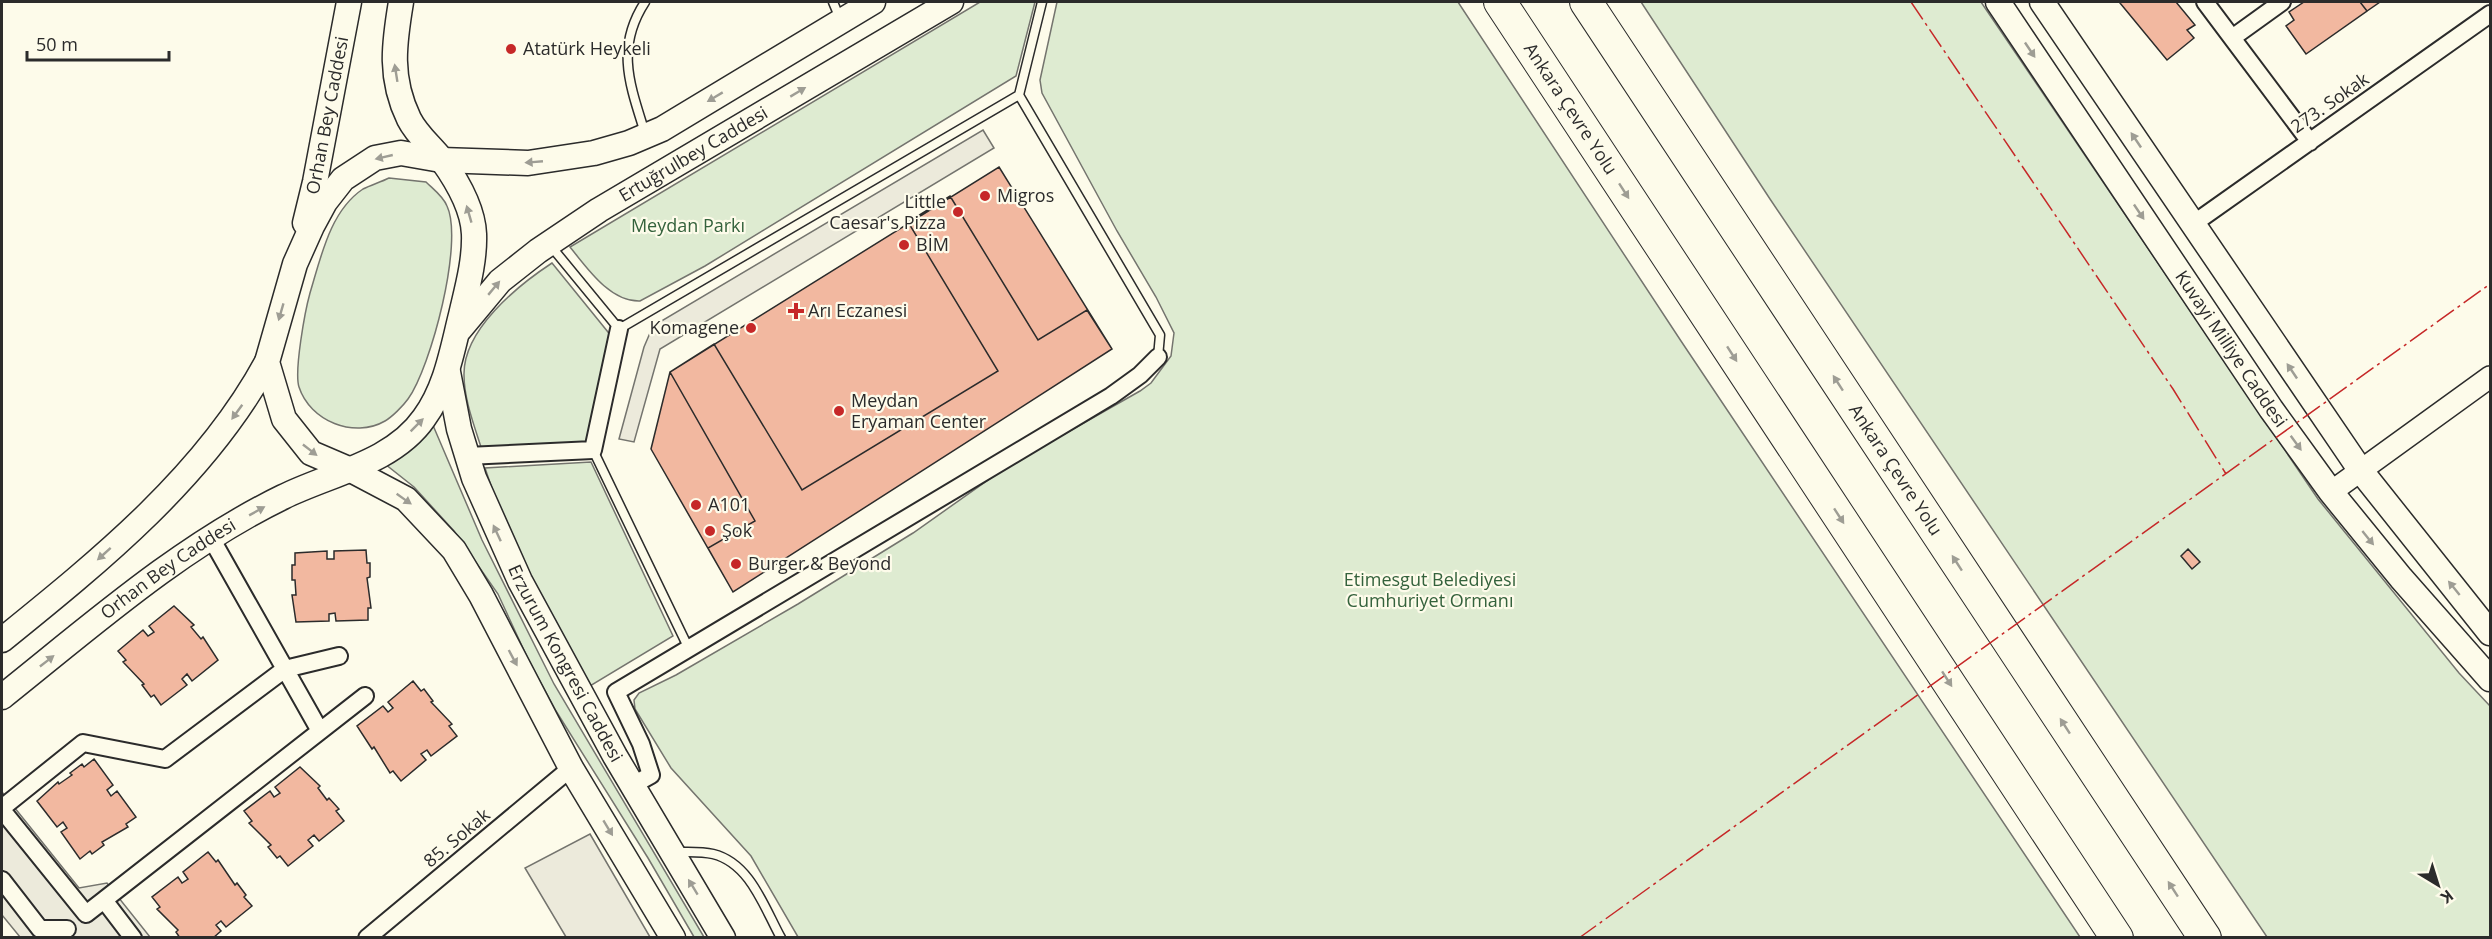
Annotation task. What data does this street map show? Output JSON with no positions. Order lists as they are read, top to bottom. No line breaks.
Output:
{"streets":{"highway":["Ankara Çevre Yolu"],"main road":["Orhan Bey Caddesi","Ertuğrulbey Caddesi","Kuvayi Milliye Caddesi","Erzurum Kongresi Caddesi"],"street":["273. Sokak","85. Sokak"]},"crossings":[["273. Sokak","Kuvayi Milliye Caddesi"],["Orhan Bey Caddesi","Ertuğrulbey Caddesi"],["Orhan Bey Caddesi","Erzurum Kongresi Caddesi"]],"parks":["Meydan Parkı","Etimesgut Belediyesi Cumhuriyet Ormanı"],"places":{"other":["Atatürk Heykeli","Migros","Little Caesar's Pizza","BİM","Komagene","Meydan Eryaman Center","A101","Şok","Burger & Beyond"],"health":["Arı Eczanesi"]},"scale_bar":"50 m","north":"bottom right"}
